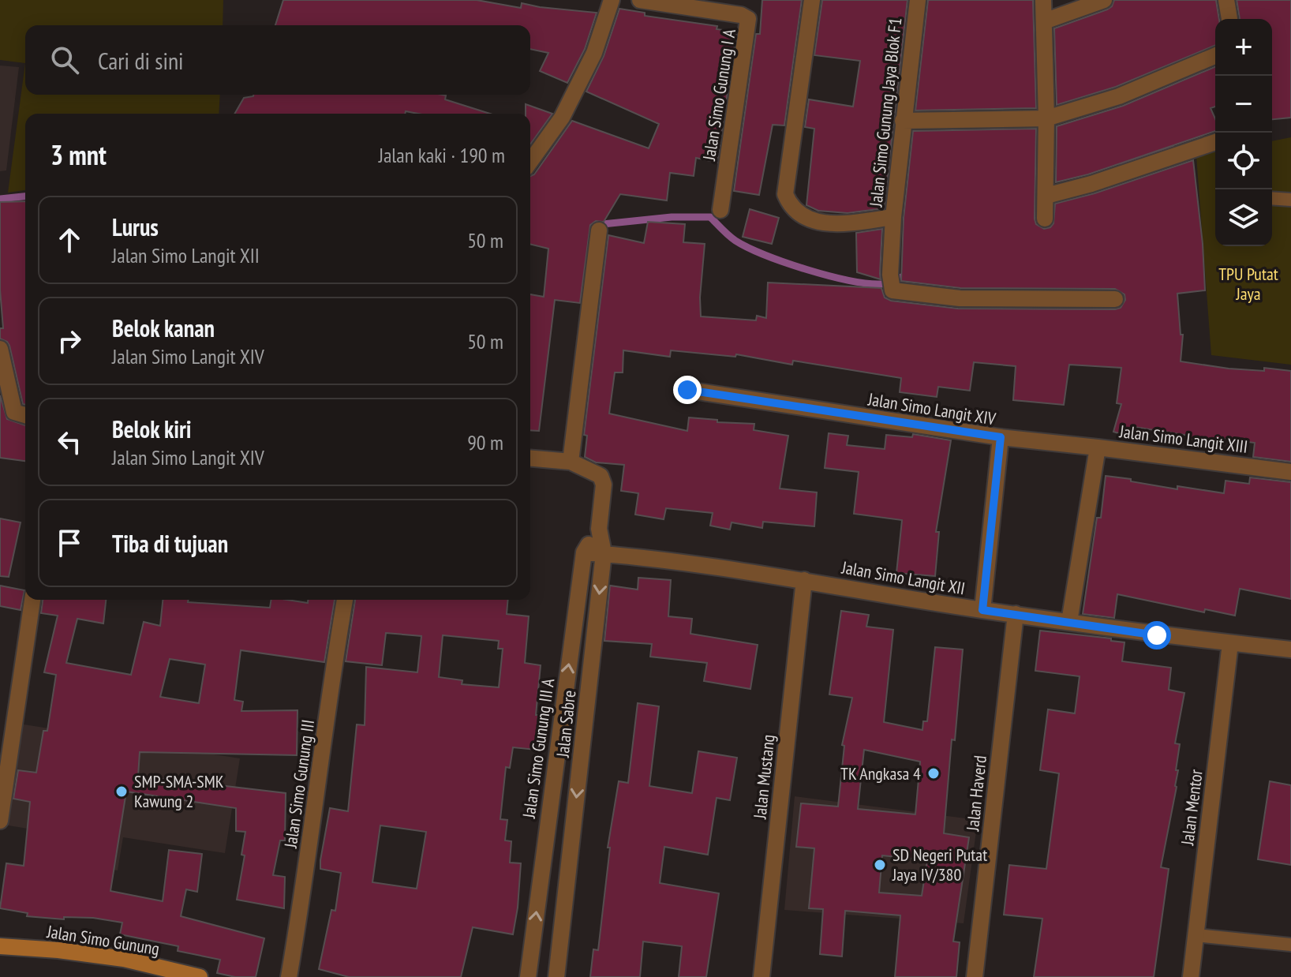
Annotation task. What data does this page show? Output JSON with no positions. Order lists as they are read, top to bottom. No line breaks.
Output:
{"streets":{"main road":["Jalan Simo Gunung"],"street":["Jalan Simo Gunung I A","Jalan Simo Gunung Jaya Blok F1","Jalan Simo Langit XIV","Jalan Simo Langit XIII","Jalan Simo Langit XII","Jalan Sabre","Jalan Simo Gunung III A","Jalan Mustang","Jalan Simo Gunung III","Jalan Haverd","Jalan Mentor"]},"crossings":[["Jalan Simo Langit XIV","Jalan Simo Langit XII"],["Jalan Simo Langit XIII","Jalan Simo Langit XII"],["Jalan Simo Langit XII","Jalan Sabre"],["Jalan Simo Langit XII","Jalan Simo Gunung III A"],["Jalan Simo Langit XII","Jalan Mustang"],["Jalan Simo Langit XII","Jalan Haverd"],["Jalan Simo Langit XII","Jalan Mentor"],["Jalan Sabre","Jalan Simo Gunung III A"]],"one_way":["Jalan Sabre","Jalan Simo Gunung III A"],"parks":["TPU Putat Jaya"],"places":["TK Angkasa 4","SMP-SMA-SMK Kawung 2","SD Negeri Putat Jaya IV/380"],"page":{"map_buttons":["+","−"],"search":"Cari di sini","heading":["3 mnt","Jalan kaki · 190 m"],"list":[["Lurus","Jalan Simo Langit XII","50 m"],["Belok kanan","Jalan Simo Langit XIV","50 m"],["Belok kiri","Jalan Simo Langit XIV","90 m"],"Tiba di tujuan"]}}
